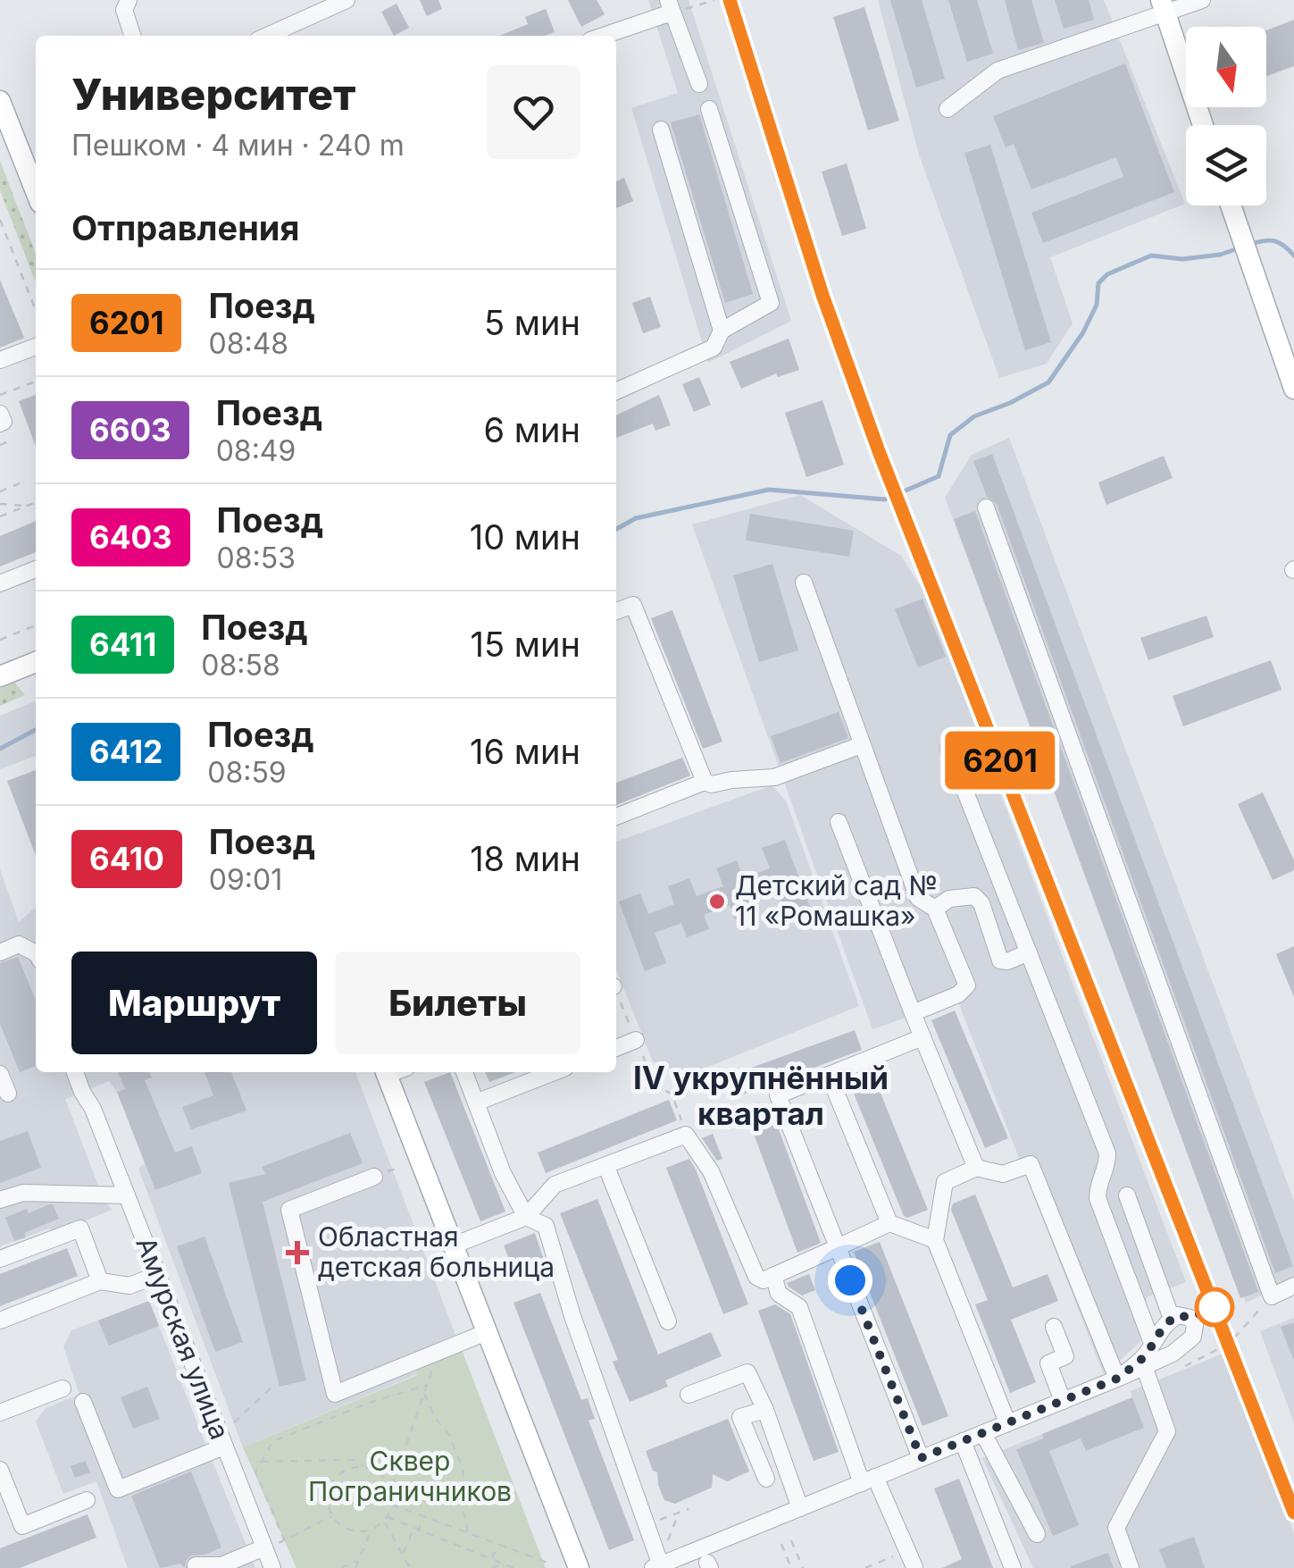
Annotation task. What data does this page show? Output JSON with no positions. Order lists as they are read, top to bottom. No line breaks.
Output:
{"streets":{"street":["Амурская улица"]},"districts":["IV укрупнённый квартал"],"parks":["Сквер Пограничников"],"places":{"other":["Детский сад № 11 «Ромашка»"],"health":["Областная детская больница"]},"north":"bottom","page":{"on_map":"6201","heading":[["Университет","Пешком · 4 мин · 240 m"],"Отправления"],"list":[{"mark":"6201","name":"Поезд","note":"08:48","value":"5 мин"},{"mark":"6603","name":"Поезд","note":"08:49","value":"6 мин"},{"mark":"6403","name":"Поезд","note":"08:53","value":"10 мин"},{"mark":"6411","name":"Поезд","note":"08:58","value":"15 мин"},{"mark":"6412","name":"Поезд","note":"08:59","value":"16 мин"},{"mark":"6410","name":"Поезд","note":"09:01","value":"18 мин"}],"buttons":["Маршрут","Билеты"]}}
